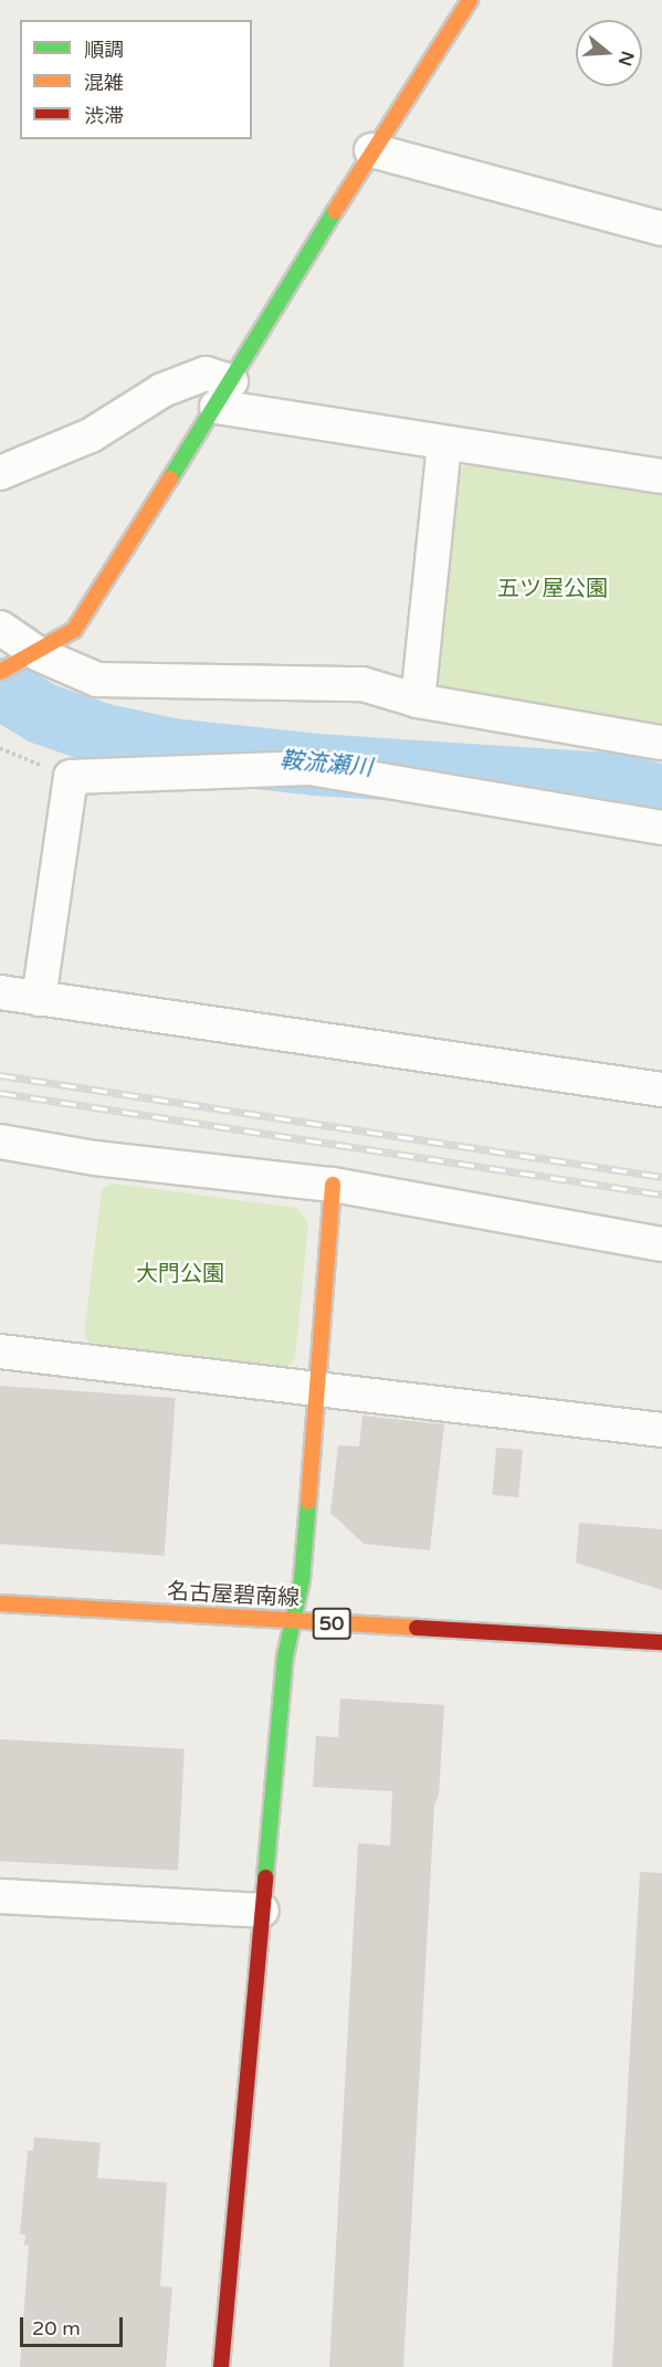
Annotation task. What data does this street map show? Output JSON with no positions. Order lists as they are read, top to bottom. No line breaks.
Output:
{"streets":{"street":["名古屋碧南線","50"]},"water":["鞍流瀬川"],"parks":["五ツ屋公園","大門公園"],"legend":["順調","混雑","渋滞"],"scale_bar":"20 m","north":"right"}
